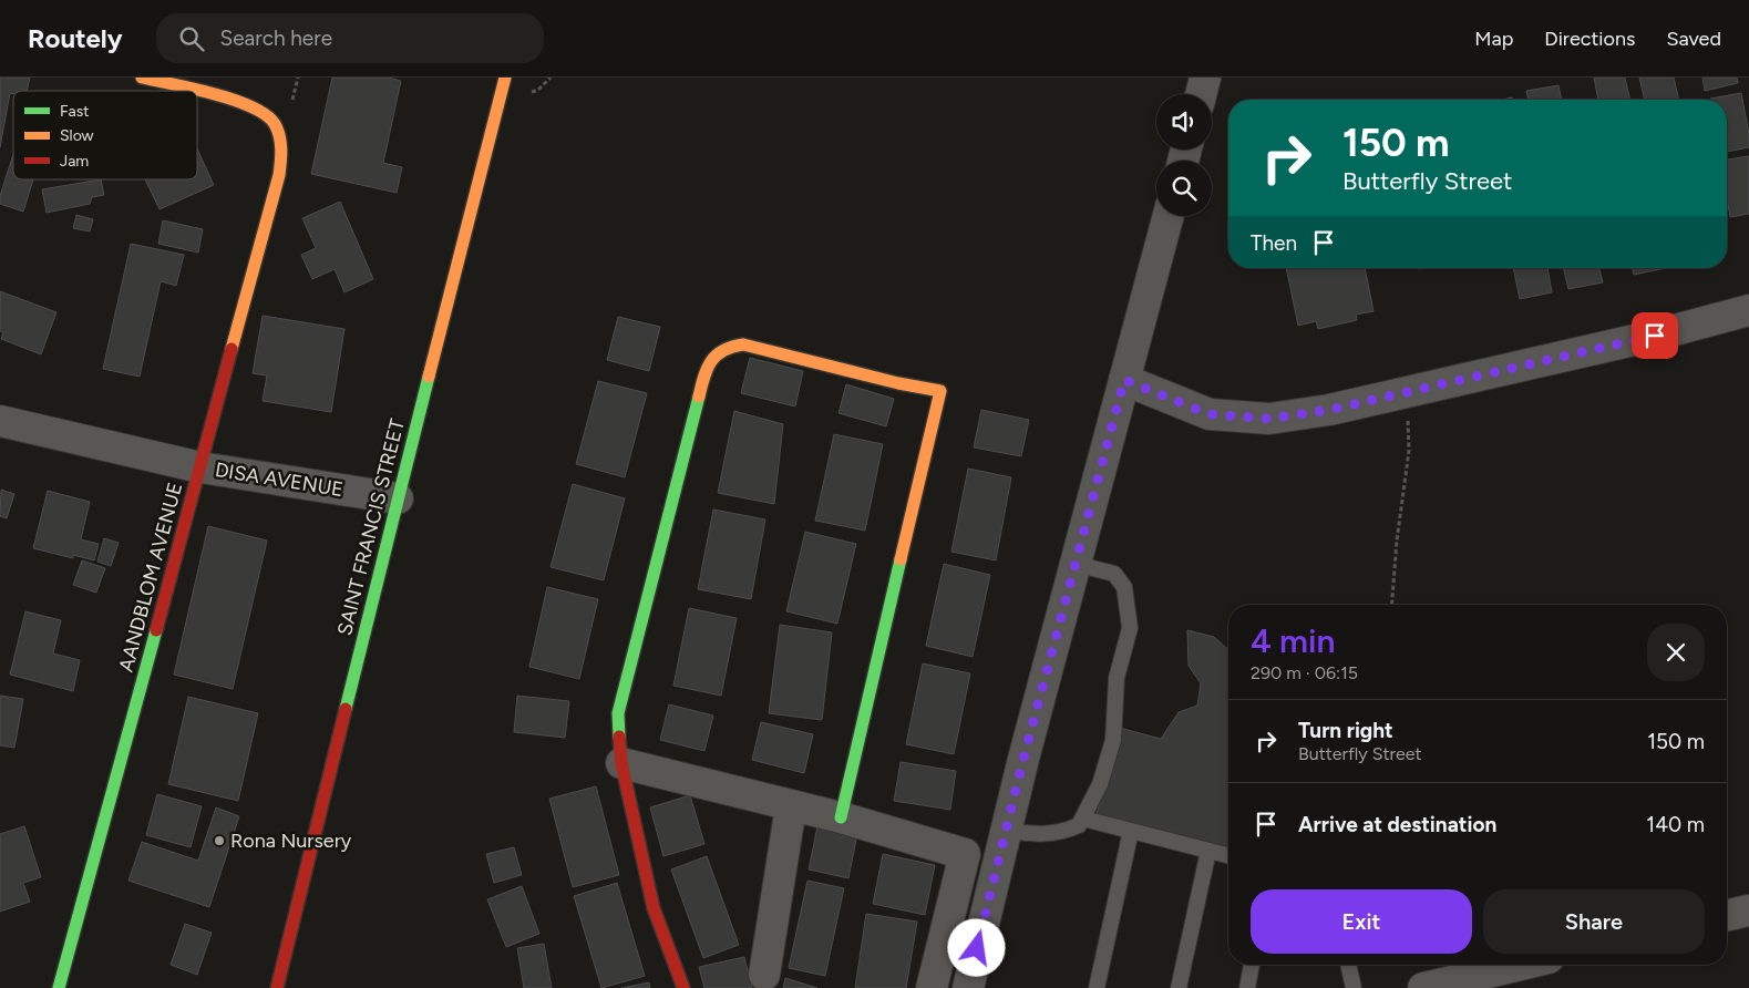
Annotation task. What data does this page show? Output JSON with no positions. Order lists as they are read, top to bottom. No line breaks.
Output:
{"streets":{"street":["DISA AVENUE","SAINT FRANCIS STREET","AANDBLOM AVENUE"]},"crossings":[["DISA AVENUE","SAINT FRANCIS STREET"],["DISA AVENUE","AANDBLOM AVENUE"]],"places":["Rona Nursery"],"legend":["Fast","Slow","Jam"],"page":{"header":"Routely","search":"Search here","nav":["Map","Directions","Saved"],"turn":["150 m","Butterfly Street"],"then":"Then","heading":["4 min","290 m · 06:15"],"list":[{"name":"Turn right","note":"Butterfly Street","value":"150 m"},{"name":"Arrive at destination","value":"140 m"}],"buttons":["Exit","Share"]}}
